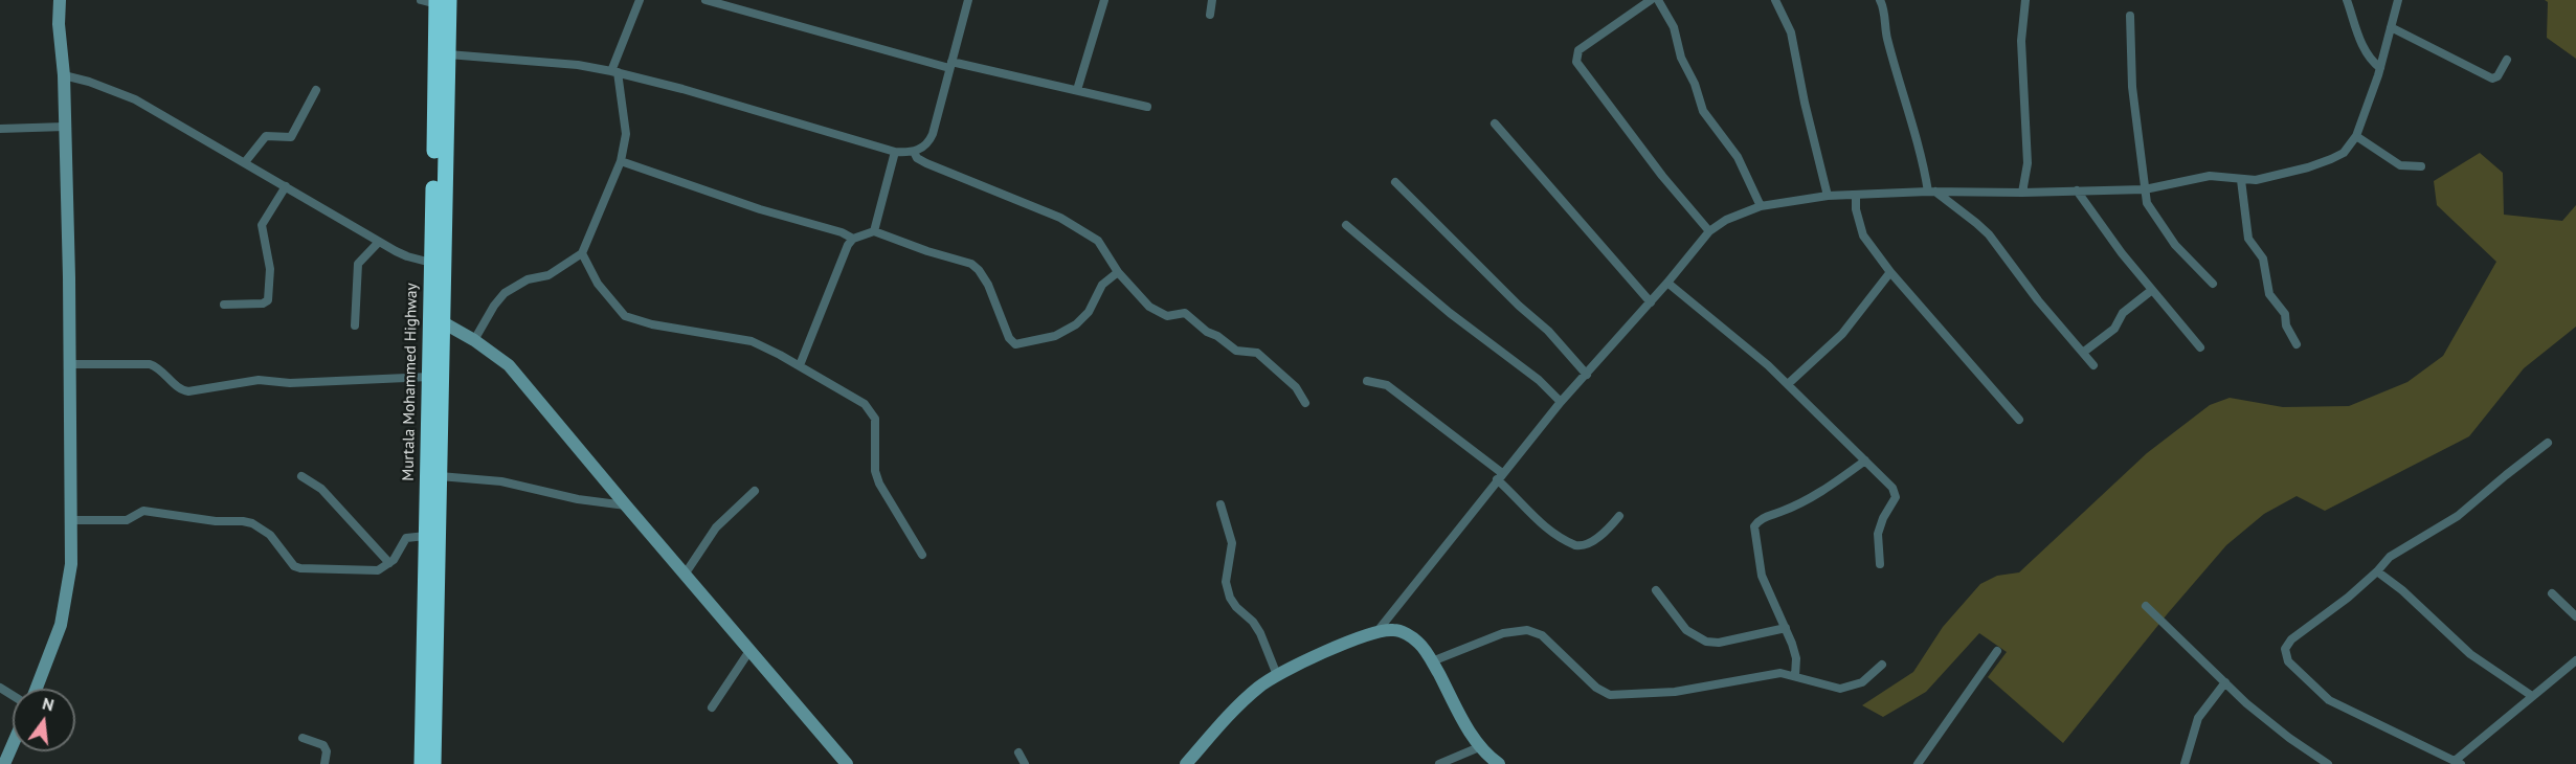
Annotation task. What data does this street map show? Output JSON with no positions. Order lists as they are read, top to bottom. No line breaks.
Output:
{"streets":{"highway":["Murtala Mohammed Highway"]},"north":"top"}
